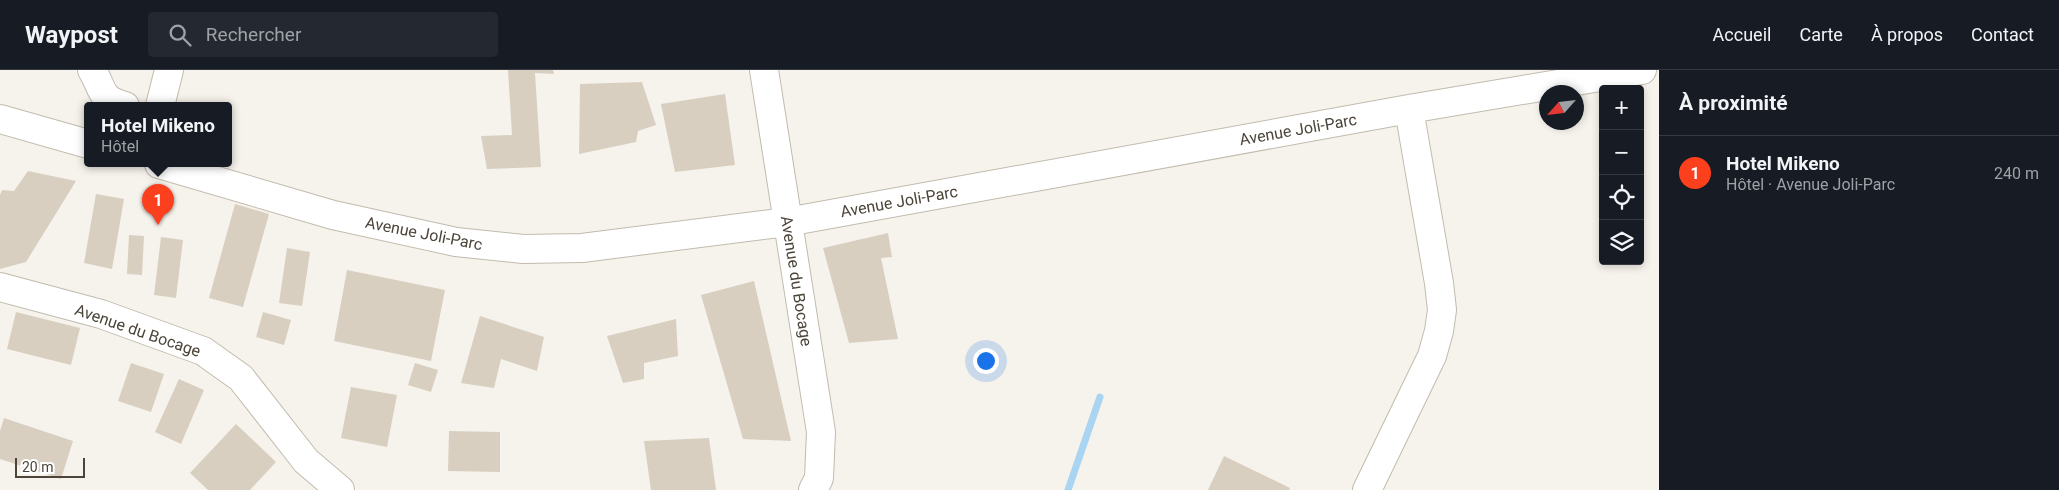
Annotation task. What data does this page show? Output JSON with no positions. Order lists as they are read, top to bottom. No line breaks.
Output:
{"streets":{"street":["Avenue Joli-Parc","Avenue du Bocage"]},"crossings":[["Avenue Joli-Parc","Avenue du Bocage"]],"scale_bar":"20 m","north":"bottom left","page":{"header":"Waypost","search":"Rechercher","nav":["Accueil","Carte","À propos","Contact"],"heading":"À proximité","map_buttons":["+","−"],"popup":["Hotel Mikeno","Hôtel"],"list":[{"mark":"1","name":"Hotel Mikeno","note":"Hôtel · Avenue Joli-Parc","value":"240 m"}],"pins":"1","scale":"20 m"}}
